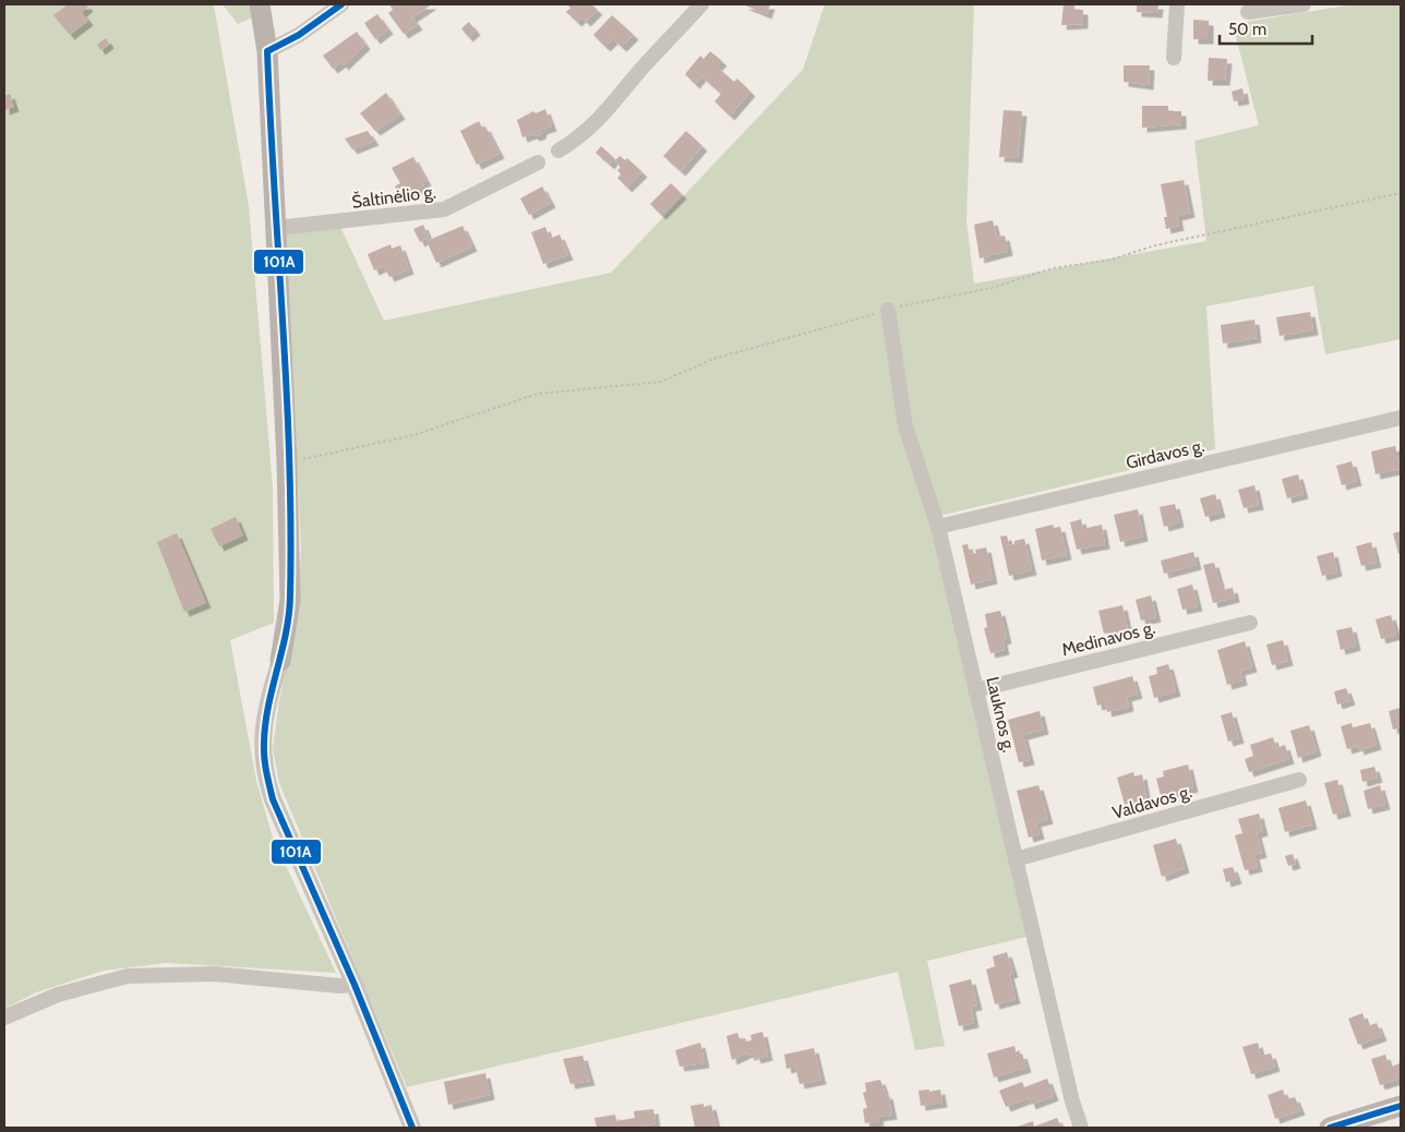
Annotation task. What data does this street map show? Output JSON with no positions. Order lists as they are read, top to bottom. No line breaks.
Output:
{"streets":{"street":["Šaltinėlio g.","Girdavos g.","Medinavos g.","Lauknos g.","Valdavos g."]},"crossings":[["Girdavos g.","Lauknos g."],["Medinavos g.","Lauknos g."],["Lauknos g.","Valdavos g."]],"lines":["transit line 101A"],"scale_bar":"50 m"}
